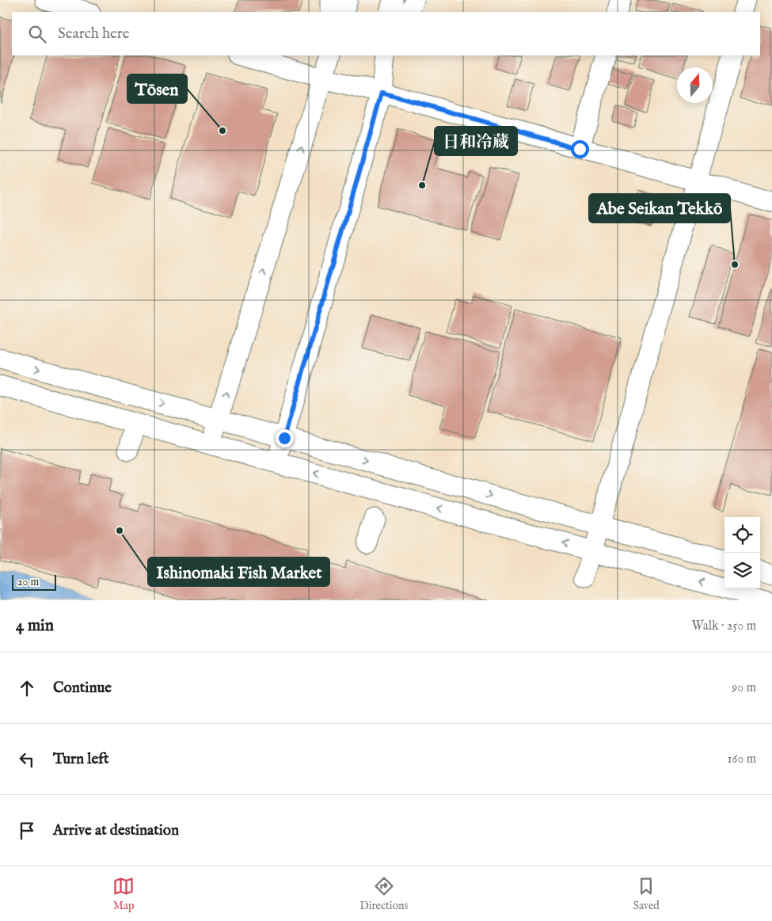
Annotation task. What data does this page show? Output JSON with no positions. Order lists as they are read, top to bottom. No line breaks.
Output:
{"places":["Tōsen","日和冷蔵","Abe Seikan Tekkō","Ishinomaki Fish Market"],"scale_bar":"20 m","north":"top","page":{"search":"Search here","scale":"20 m","heading":["4 min","Walk · 250 m"],"list":[["Continue","90 m"],["Turn left","160 m"],"Arrive at destination"],"nav":["Map","Directions","Saved"]}}
